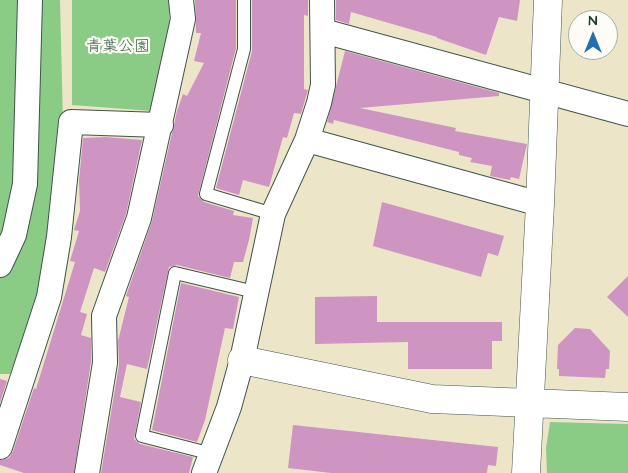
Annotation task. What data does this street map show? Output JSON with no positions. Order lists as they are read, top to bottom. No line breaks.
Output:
{"parks":["青葉公園"],"north":"top"}
